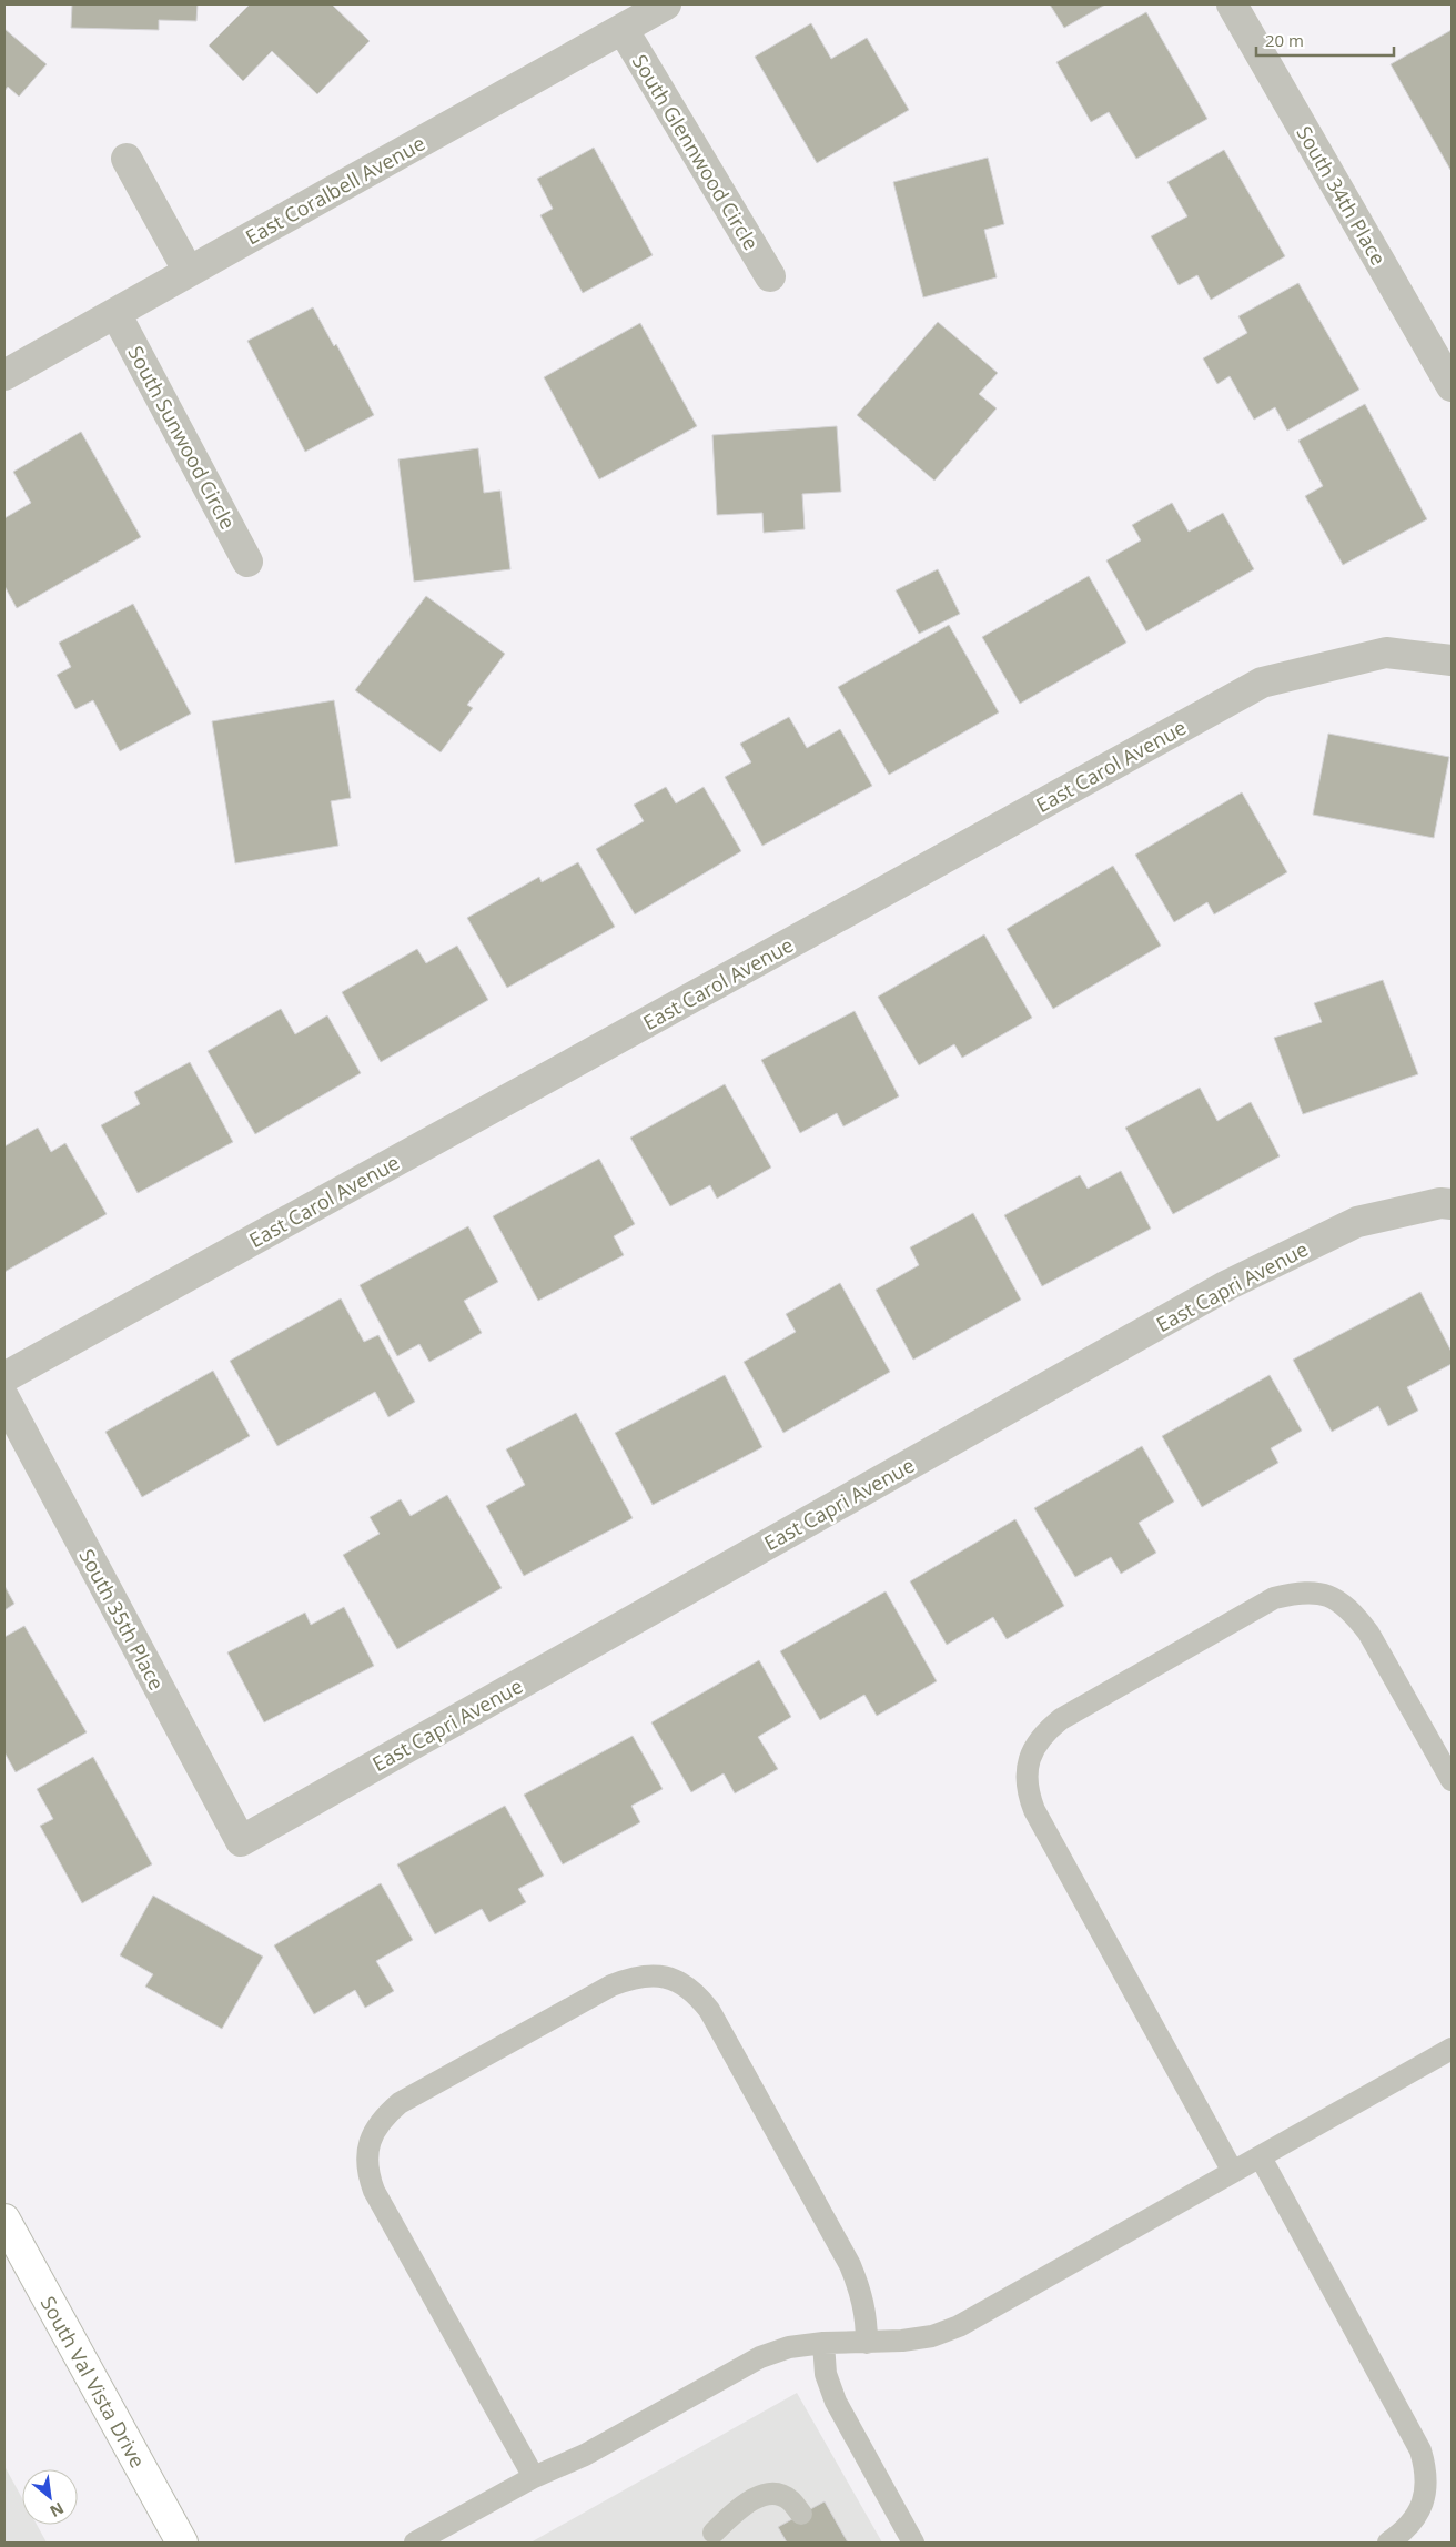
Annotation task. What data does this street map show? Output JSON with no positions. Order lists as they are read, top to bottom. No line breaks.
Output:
{"streets":{"main road":["South Val Vista Drive"],"street":["South Glennwood Circle","East Coralbell Avenue","South 34th Place","South Sunwood Circle","East Carol Avenue","East Capri Avenue","South 35th Place"]},"crossings":[["South Glennwood Circle","East Coralbell Avenue"],["East Coralbell Avenue","South Sunwood Circle"],["East Capri Avenue","South 35th Place"]],"scale_bar":"20 m","north":"bottom right"}
